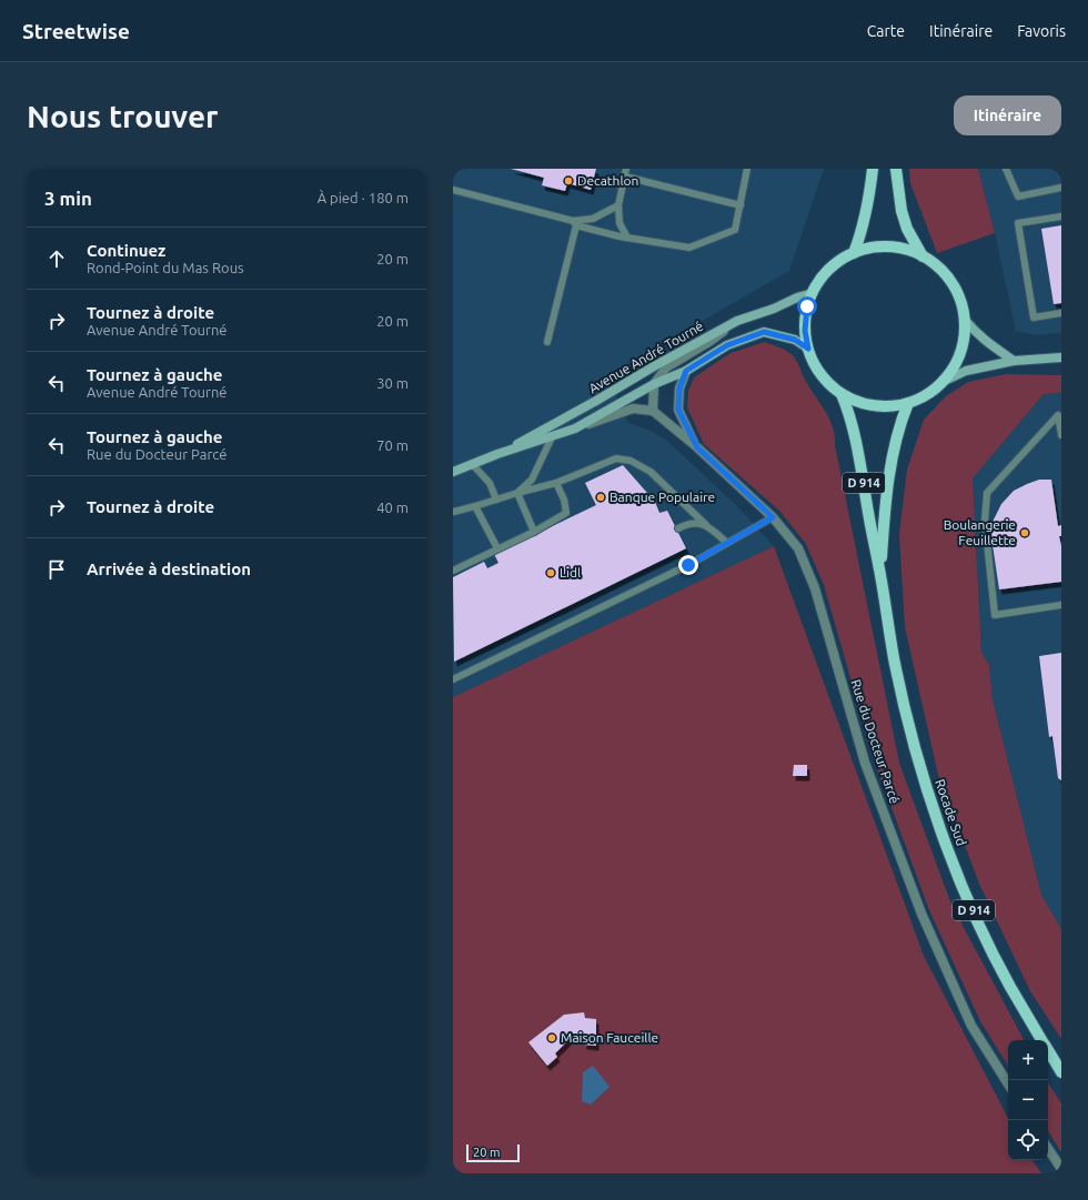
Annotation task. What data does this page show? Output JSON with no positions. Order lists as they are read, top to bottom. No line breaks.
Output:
{"streets":{"main road":["D 914","Rocade Sud"],"street":["Avenue André Tourné","Rue du Docteur Parcé"]},"crossings":[["Avenue André Tourné","Rue du Docteur Parcé"],["D 914","Rocade Sud"]],"places":["Decathlon","Banque Populaire","Boulangerie Feuillette","Lidl","Maison Fauceille"],"scale_bar":"20 m","page":{"header":"Streetwise","nav":["Carte","Itinéraire","Favoris"],"buttons":"Itinéraire","title":"Nous trouver","heading":["3 min","À pied · 180 m"],"list":[["Continuez","Rond-Point du Mas Rous","20 m"],["Tournez à droite","Avenue André Tourné","20 m"],["Tournez à gauche","Avenue André Tourné","30 m"],["Tournez à gauche","Rue du Docteur Parcé","70 m"],["Tournez à droite","40 m"],"Arrivée à destination"],"map_buttons":["+","−"],"scale":"20 m"}}
